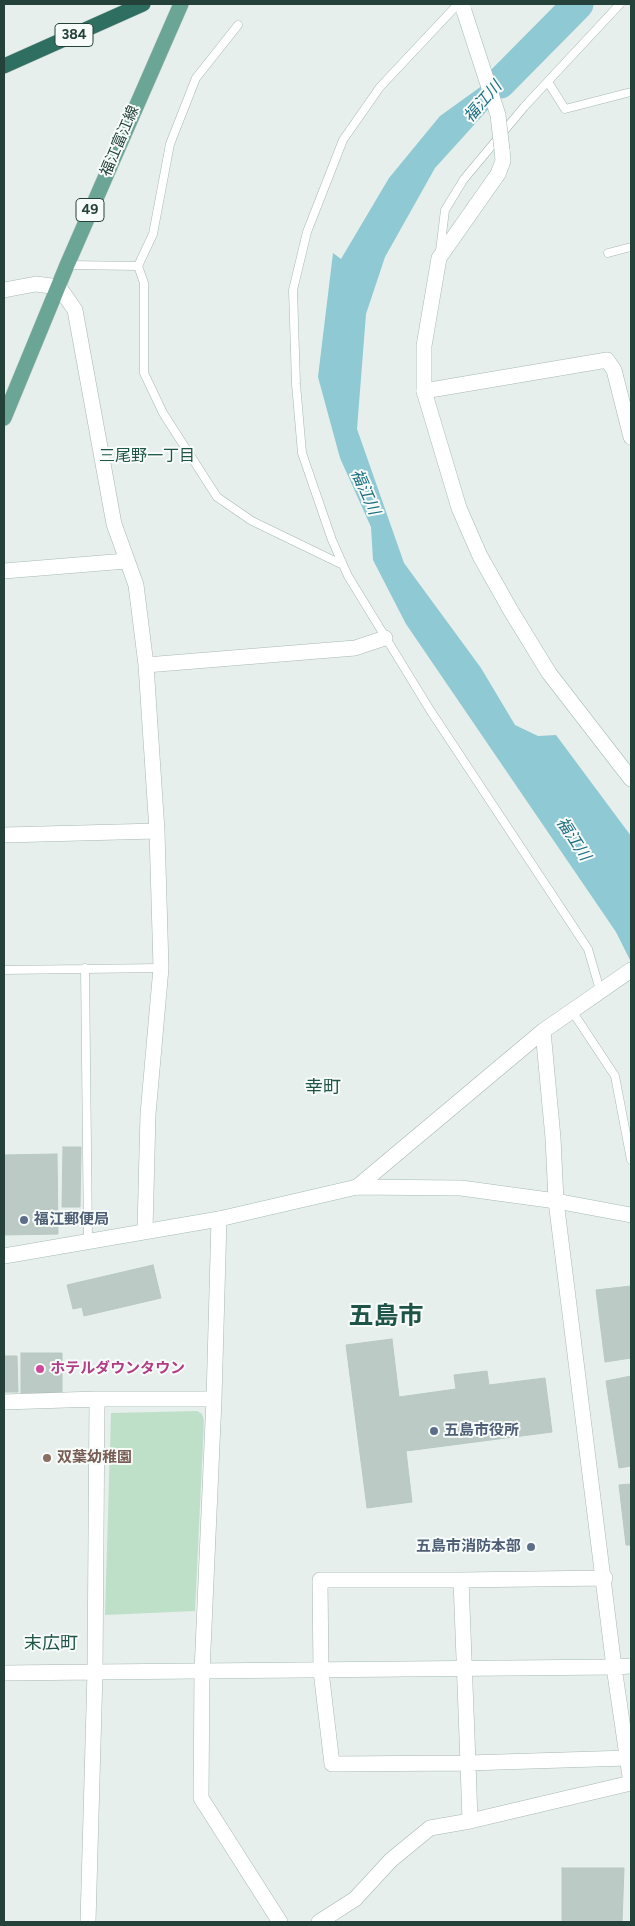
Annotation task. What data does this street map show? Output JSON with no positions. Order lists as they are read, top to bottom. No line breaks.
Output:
{"streets":{"highway":["384"],"main road":["福江富江線","49"]},"districts":["三尾野一丁目","幸町","五島市","末広町"],"water":["福江川"],"places":["福江郵便局","ホテルダウンタウン","五島市役所","双葉幼稚園","五島市消防本部"]}
